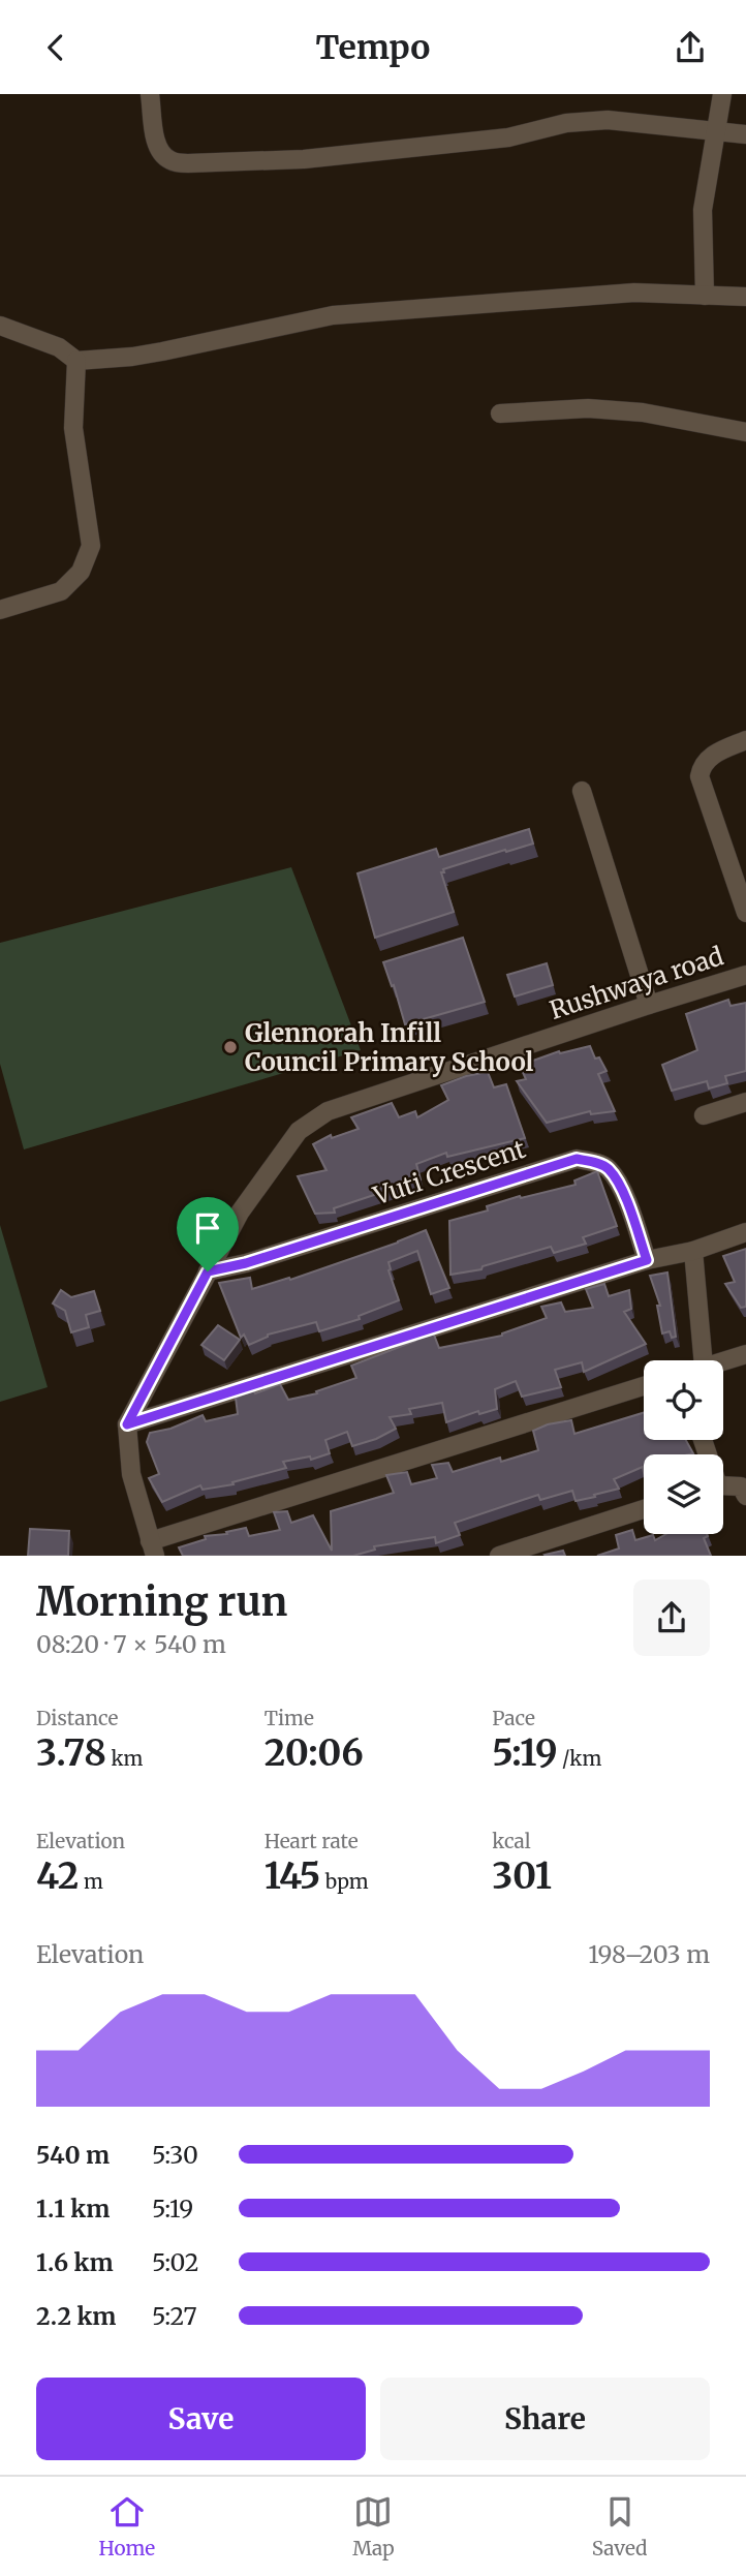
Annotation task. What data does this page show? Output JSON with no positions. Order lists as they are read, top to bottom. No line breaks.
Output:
{"streets":{"street":["Rushwaya road","Vuti Crescent"]},"crossings":[["Rushwaya road","Vuti Crescent"]],"places":["Glennorah Infill Council Primary School"],"page":{"header":"Tempo","heading":["Morning run","08:20 · 7 × 540 m"],"stats":[["Distance","3.78 km"],["Time","20:06"],["Pace","5:19 /km"],["Elevation","42 m"],["Heart rate","145 bpm"],["kcal","301"]],"chart":["Elevation","198–203 m"],"list":[{"name":"540 m","note":"5:30"},{"name":"1.1 km","note":"5:19"},{"name":"1.6 km","note":"5:02"},{"name":"2.2 km","note":"5:27"}],"buttons":["Save","Share"],"tabs":["Home","Map","Saved"]}}
